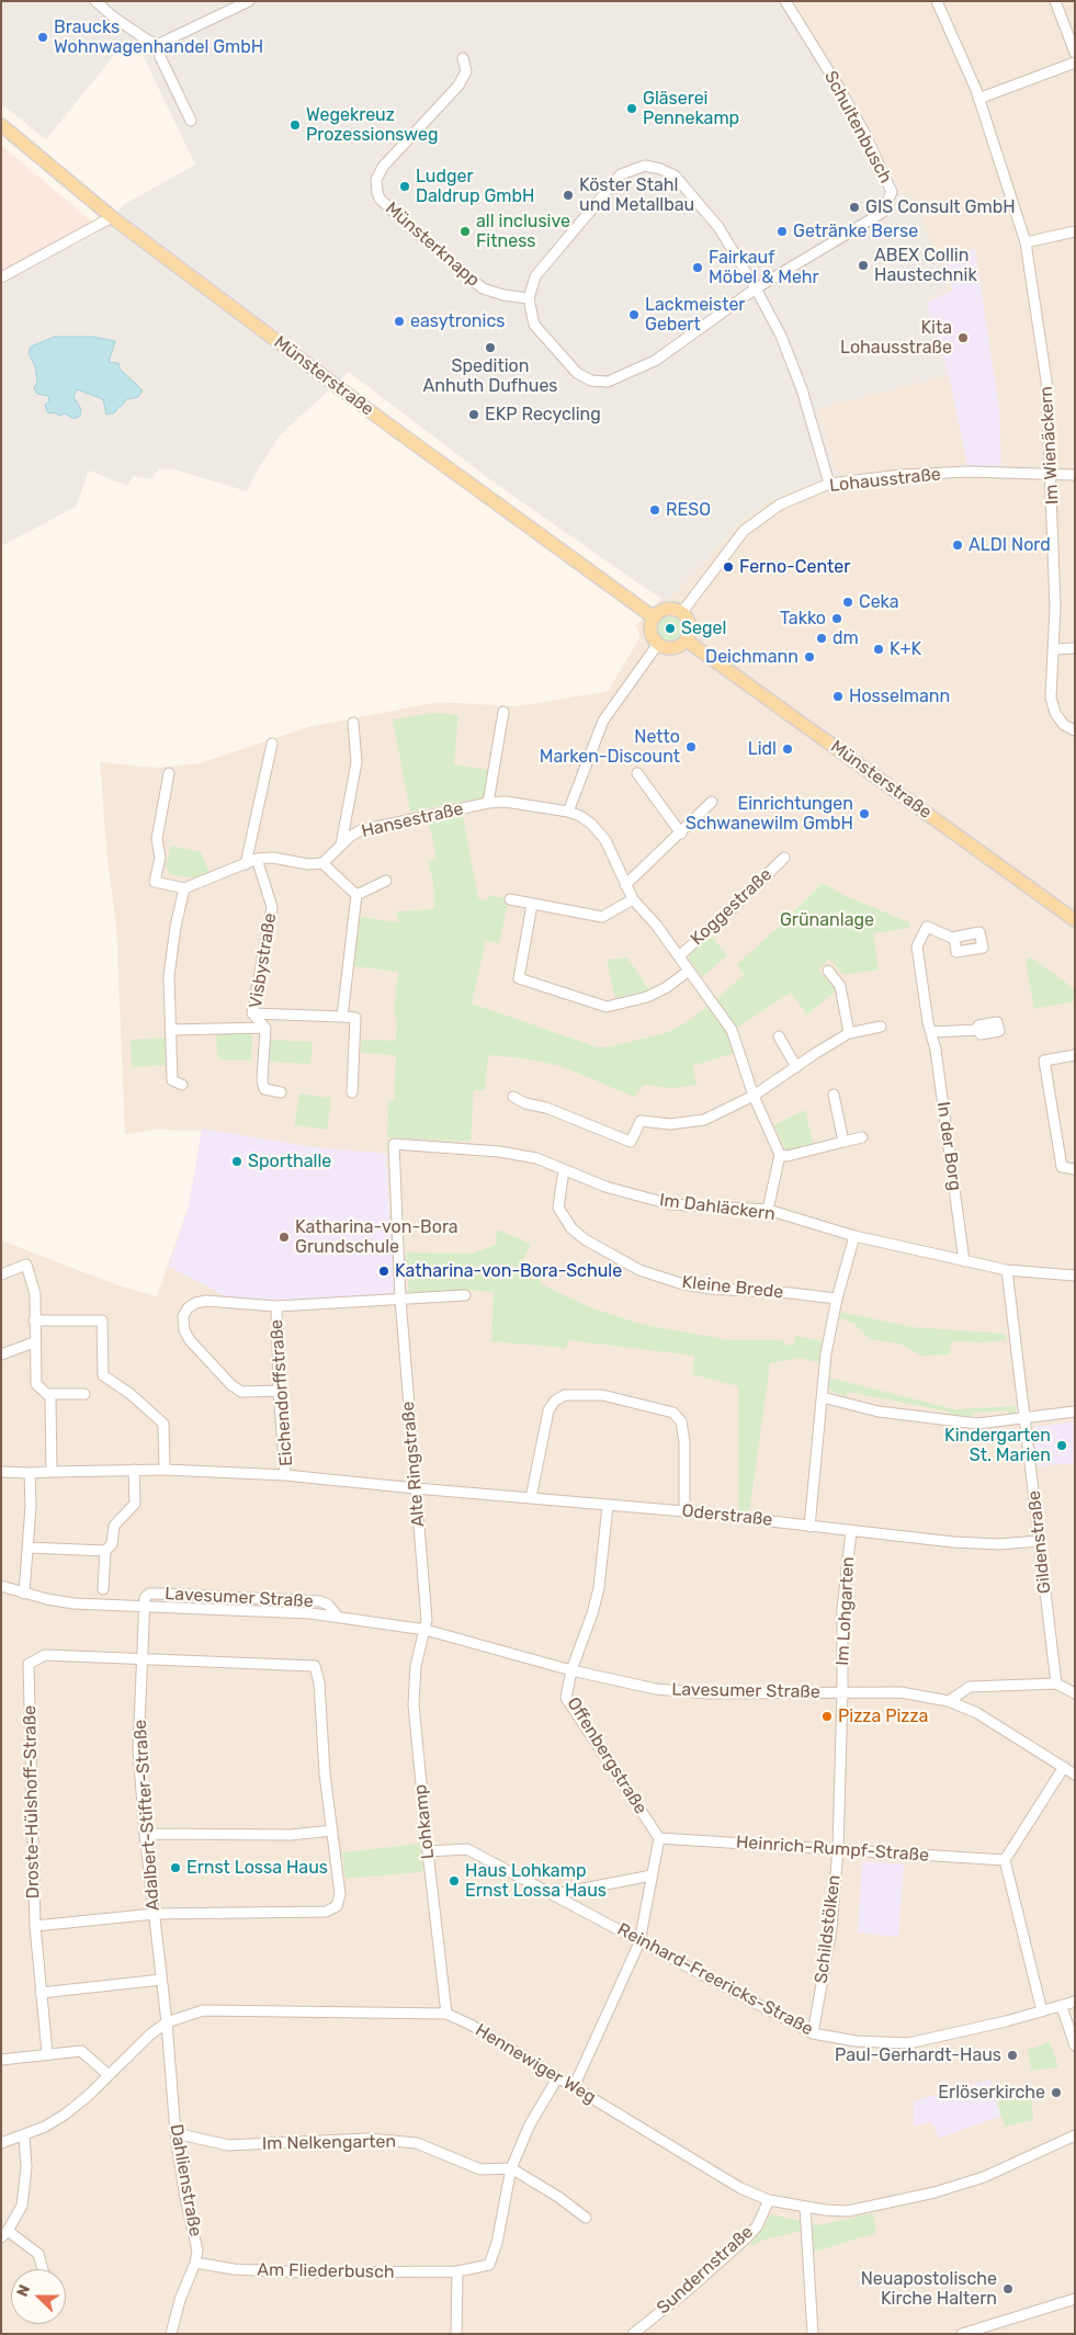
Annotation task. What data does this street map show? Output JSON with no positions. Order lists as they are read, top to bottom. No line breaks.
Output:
{"streets":{"main road":["Münsterstraße"],"street":["Schultenbusch","Münsterknapp","Im Wienäckern","Lohausstraße","Hansestraße","Koggestraße","Visbystraße","In der Borg","Im Dahläckern","Kleine Brede","Eichendorffstraße","Alte Ringstraße","Oderstraße","Gildenstraße","Lavesumer Straße","Im Lohgarten","Offenbergstraße","Droste-Hülshoff-Straße","Adalbert-Stifter-Straße","Lohkamp","Heinrich-Rumpf-Straße","Schildstölken","Reinhard-Freericks-Straße","Hennewiger Weg","Im Nelkengarten","Dahlienstraße","Sundernstraße","Am Fliederbusch"]},"crossings":[["Münsterstraße","Lohausstraße"],["Im Wienäckern","Lohausstraße"],["Hansestraße","Koggestraße"],["In der Borg","Im Dahläckern"],["Im Dahläckern","Kleine Brede"],["Im Dahläckern","Alte Ringstraße"],["Im Dahläckern","Gildenstraße"],["Eichendorffstraße","Alte Ringstraße"],["Eichendorffstraße","Oderstraße"],["Alte Ringstraße","Oderstraße"],["Alte Ringstraße","Lavesumer Straße"],["Alte Ringstraße","Lohkamp"],["Oderstraße","Gildenstraße"],["Oderstraße","Im Lohgarten"],["Oderstraße","Offenbergstraße"],["Lavesumer Straße","Im Lohgarten"],["Lavesumer Straße","Offenbergstraße"],["Lavesumer Straße","Adalbert-Stifter-Straße"],["Lavesumer Straße","Lohkamp"],["Lavesumer Straße","Schildstölken"],["Im Lohgarten","Schildstölken"],["Offenbergstraße","Heinrich-Rumpf-Straße"],["Droste-Hülshoff-Straße","Adalbert-Stifter-Straße"],["Adalbert-Stifter-Straße","Hennewiger Weg"],["Adalbert-Stifter-Straße","Dahlienstraße"],["Lohkamp","Reinhard-Freericks-Straße"],["Lohkamp","Hennewiger Weg"],["Heinrich-Rumpf-Straße","Schildstölken"],["Schildstölken","Reinhard-Freericks-Straße"],["Hennewiger Weg","Dahlienstraße"],["Hennewiger Weg","Sundernstraße"],["Im Nelkengarten","Dahlienstraße"],["Im Nelkengarten","Am Fliederbusch"],["Dahlienstraße","Am Fliederbusch"]],"parks":["Grünanlage"],"places":["Braucks Wohnwagenhandel GmbH","Gläserei Pennekamp","Wegekreuz Prozessionsweg","Ludger Daldrup GmbH","Köster Stahl und Metallbau","GIS Consult GmbH","all inclusive Fitness","Getränke Berse","ABEX Collin Haustechnik","Fairkauf Möbel & Mehr","Lackmeister Gebert","easytronics","Kita Lohausstraße","Spedition Anhuth Dufhues","EKP Recycling","RESO","ALDI Nord","Ferno-Center","Ceka","Takko","Segel","dm","K+K","Deichmann","Hosselmann","Netto Marken-Discount","Lidl","Einrichtungen Schwanewilm GmbH","Sporthalle","Katharina-von-Bora Grundschule","Katharina-von-Bora-Schule","Kindergarten St. Marien","Pizza Pizza","Ernst Lossa Haus","Haus Lohkamp Ernst Lossa Haus","Paul-Gerhardt-Haus","Erlöserkirche","Neuapostolische Kirche Haltern"],"north":"left"}
